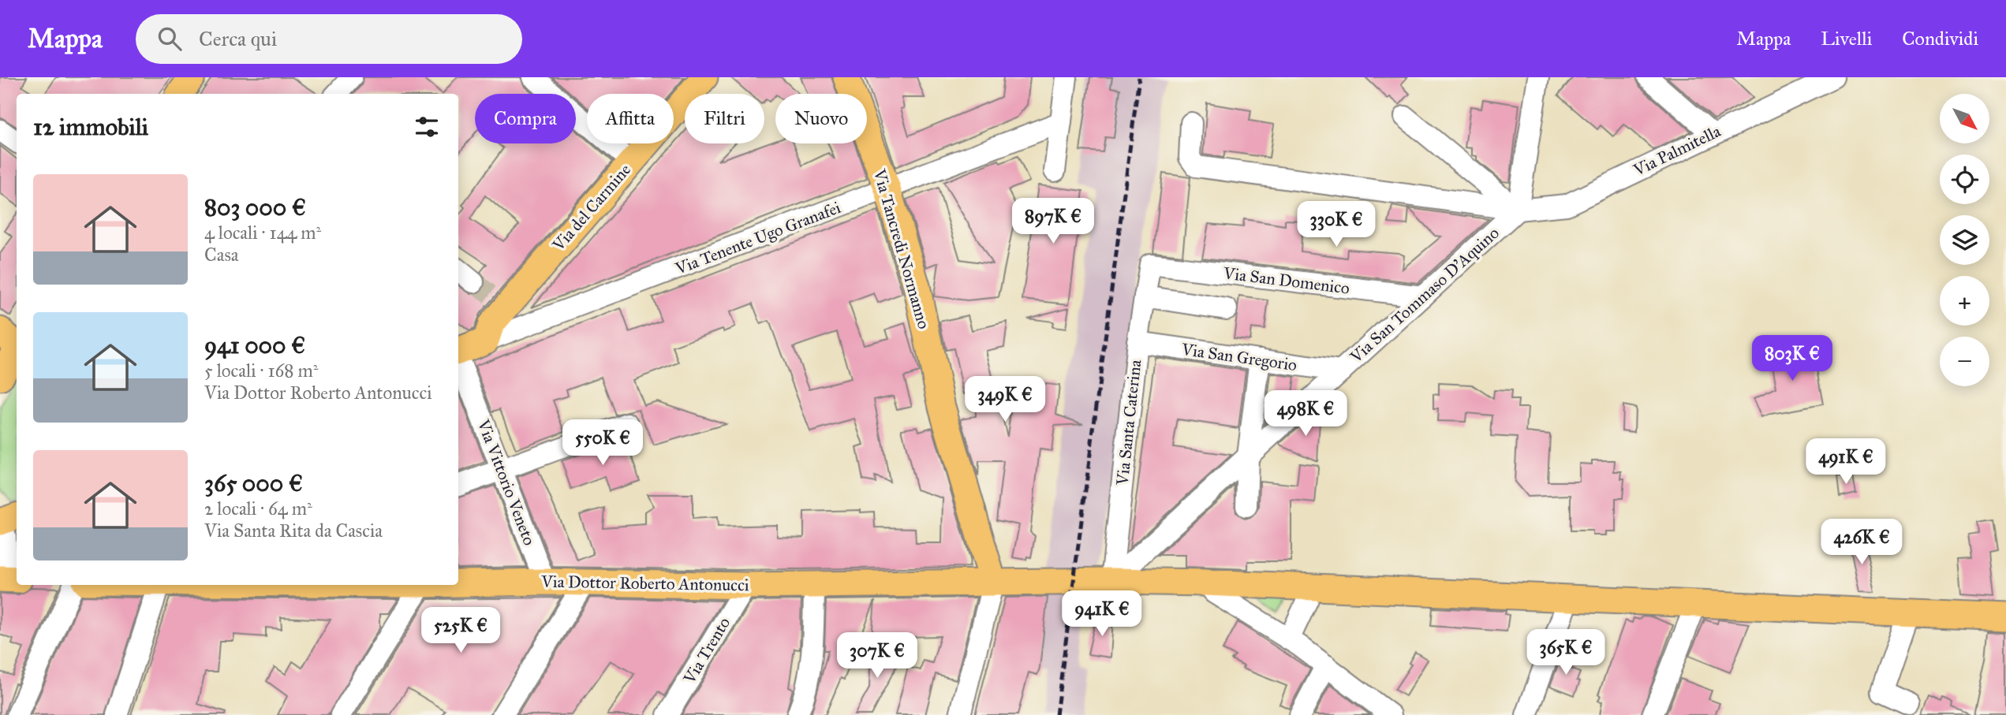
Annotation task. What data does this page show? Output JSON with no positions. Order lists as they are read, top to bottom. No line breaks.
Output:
{"streets":{"main road":["Via del Carmine","Via Tenente Ugo Granafei","Via Tancredi Normanno","Via Dottor Roberto Antonucci"],"street":["Via Palmitella","Via San Domenico","Via San Tommaso D'Aquino","Via San Gregorio","Via Santa Caterina","Via Vittorio Veneto","Via Trento"]},"crossings":[["Via Palmitella","Via San Tommaso D'Aquino"],["Via del Carmine","Via Tenente Ugo Granafei"],["Via Tenente Ugo Granafei","Via Tancredi Normanno"],["Via Tancredi Normanno","Via Dottor Roberto Antonucci"],["Via San Domenico","Via San Tommaso D'Aquino"],["Via San Domenico","Via Santa Caterina"],["Via San Tommaso D'Aquino","Via San Gregorio"],["Via San Tommaso D'Aquino","Via Santa Caterina"],["Via San Tommaso D'Aquino","Via Dottor Roberto Antonucci"],["Via San Gregorio","Via Santa Caterina"],["Via Santa Caterina","Via Dottor Roberto Antonucci"],["Via Vittorio Veneto","Via Dottor Roberto Antonucci"],["Via Dottor Roberto Antonucci","Via Trento"]],"north":"bottom right","page":{"header":"Mappa","search":"Cerca qui","nav":["Mappa","Livelli","Condividi"],"map_buttons":["+","−"],"chip":["Compra","Affitta","Filtri","Nuovo"],"heading":"12 immobili","list":[{"name":"803 000 €","note":"4 locali · 144 m² · Casa"},{"name":"941 000 €","note":"5 locali · 168 m² · Via Dottor Roberto Antonucci"},{"name":"365 000 €","note":"2 locali · 64 m² · Via Santa Rita da Cascia"}],"price":["897K €","330K €","803K €","349K €","498K €","550K €","491K €","426K €","941K €","525K €","365K €","307K €"]}}
